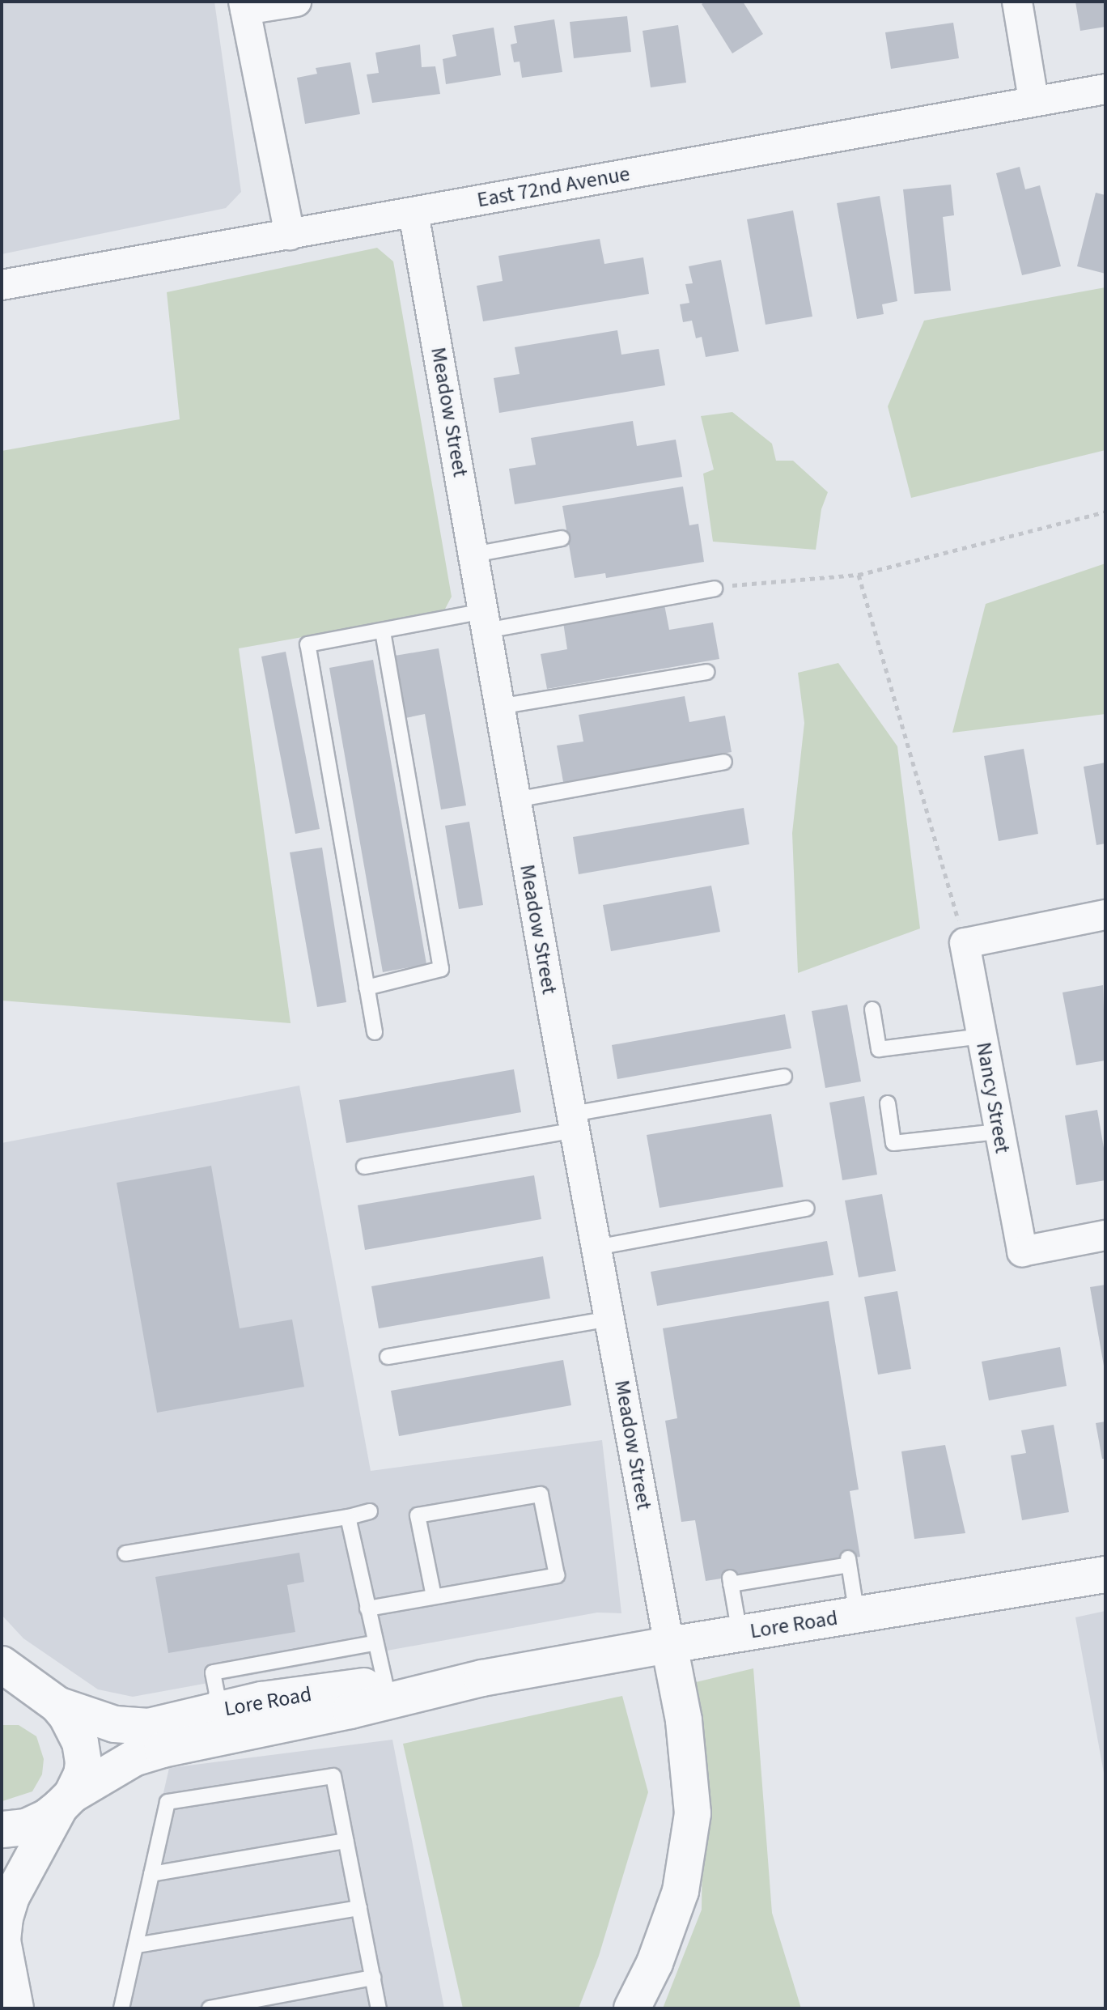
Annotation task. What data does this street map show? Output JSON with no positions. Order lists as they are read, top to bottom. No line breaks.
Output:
{"streets":{"street":["East 72nd Avenue","Meadow Street","Nancy Street","Lore Road"]},"crossings":[["East 72nd Avenue","Meadow Street"],["Meadow Street","Lore Road"]]}
